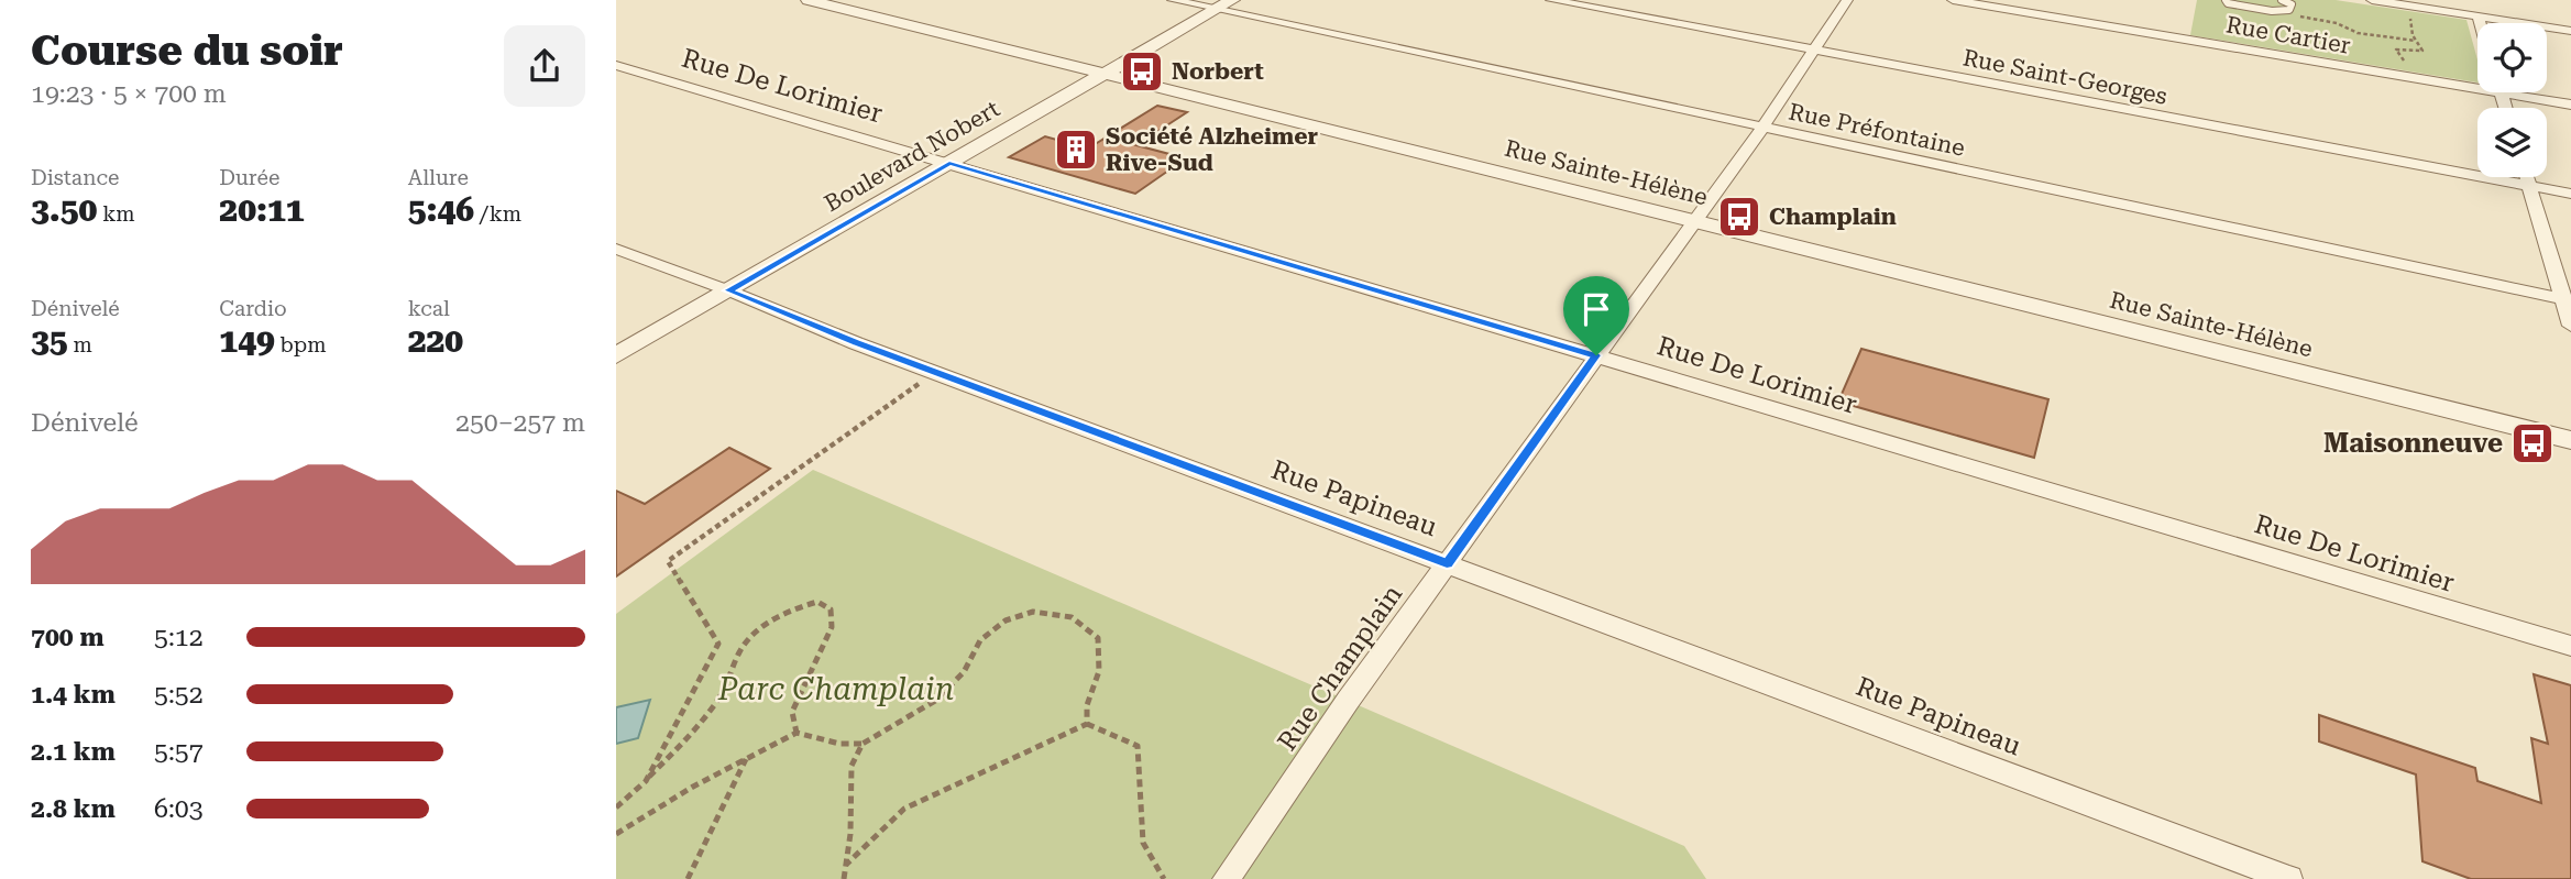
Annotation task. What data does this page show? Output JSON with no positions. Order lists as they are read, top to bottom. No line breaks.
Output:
{"streets":{"street":["Rue Cartier","Rue Saint-Georges","Rue De Lorimier","Rue Préfontaine","Boulevard Nobert","Rue Sainte-Hélène","Rue Papineau","Rue Champlain"]},"crossings":[["Rue Saint-Georges","Rue Champlain"],["Rue De Lorimier","Boulevard Nobert"],["Rue De Lorimier","Rue Champlain"],["Rue Préfontaine","Boulevard Nobert"],["Rue Préfontaine","Rue Champlain"],["Boulevard Nobert","Rue Sainte-Hélène"],["Boulevard Nobert","Rue Papineau"],["Rue Sainte-Hélène","Rue Champlain"],["Rue Papineau","Rue Champlain"]],"parks":["Parc Champlain"],"places":{"bus stop":["Norbert","Champlain","Maisonneuve"],"building":["Société Alzheimer Rive-Sud"]},"page":{"heading":["Course du soir","19:23 · 5 × 700 m"],"stats":[["Distance","3.50 km"],["Durée","20:11"],["Allure","5:46 /km"],["Dénivelé","35 m"],["Cardio","149 bpm"],["kcal","220"]],"chart":["Dénivelé","250–257 m"],"list":[{"name":"700 m","note":"5:12"},{"name":"1.4 km","note":"5:52"},{"name":"2.1 km","note":"5:57"},{"name":"2.8 km","note":"6:03"}]}}
